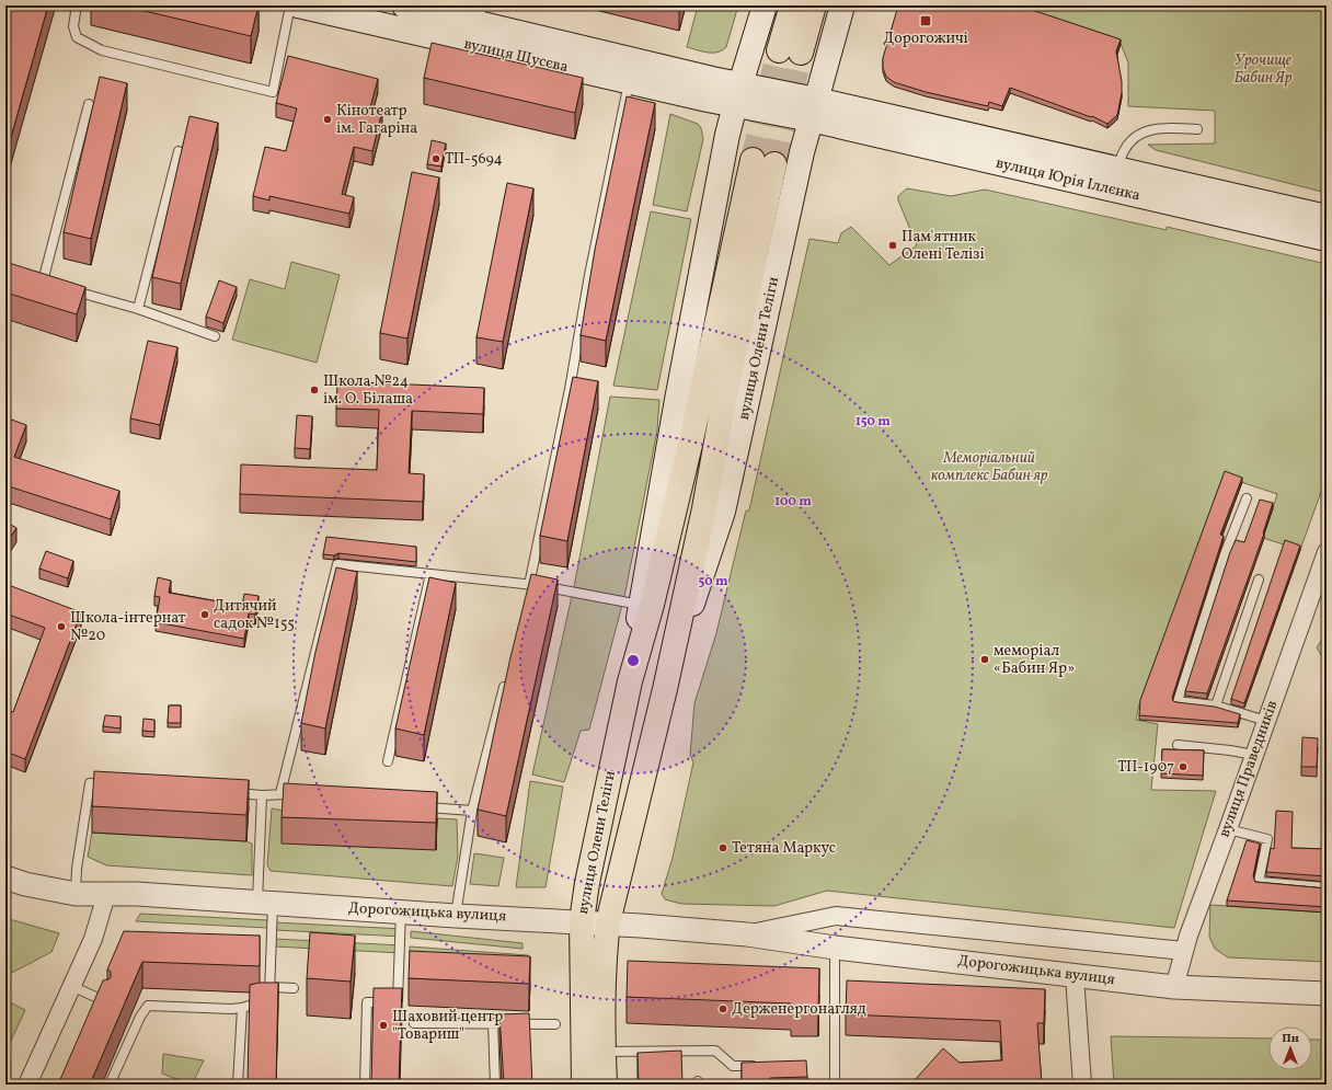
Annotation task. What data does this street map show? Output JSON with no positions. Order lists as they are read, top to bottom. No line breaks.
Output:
{"streets":{"main road":["вулиця Щусєва","вулиця Юрія Іллєнка","вулиця Олени Теліги"],"street":["вулиця Праведників","Дорогожицька вулиця"]},"crossings":[["вулиця Щусєва","вулиця Олени Теліги"],["вулиця Юрія Іллєнка","вулиця Олени Теліги"],["вулиця Олени Теліги","Дорогожицька вулиця"],["вулиця Праведників","Дорогожицька вулиця"]],"parks":["Урочище Бабин Яр","Меморіальний комплекс Бабин яр"],"places":{"transit":["Дорогожичі"],"other":["Кінотеатр ім. Гагаріна","ТП-5694","Пам'ятник Олені Телізі","Школа №24 ім. О. Білаша","Дитячий садок №155","Школа-інтернат №20","меморіал «Бабин Яр»","ТП-1907","Тетяна Маркус","Держенергонагляд","Шаховий центр \"Товариш\""]},"north":"top","rings":["150 m","100 m","50 m"]}
